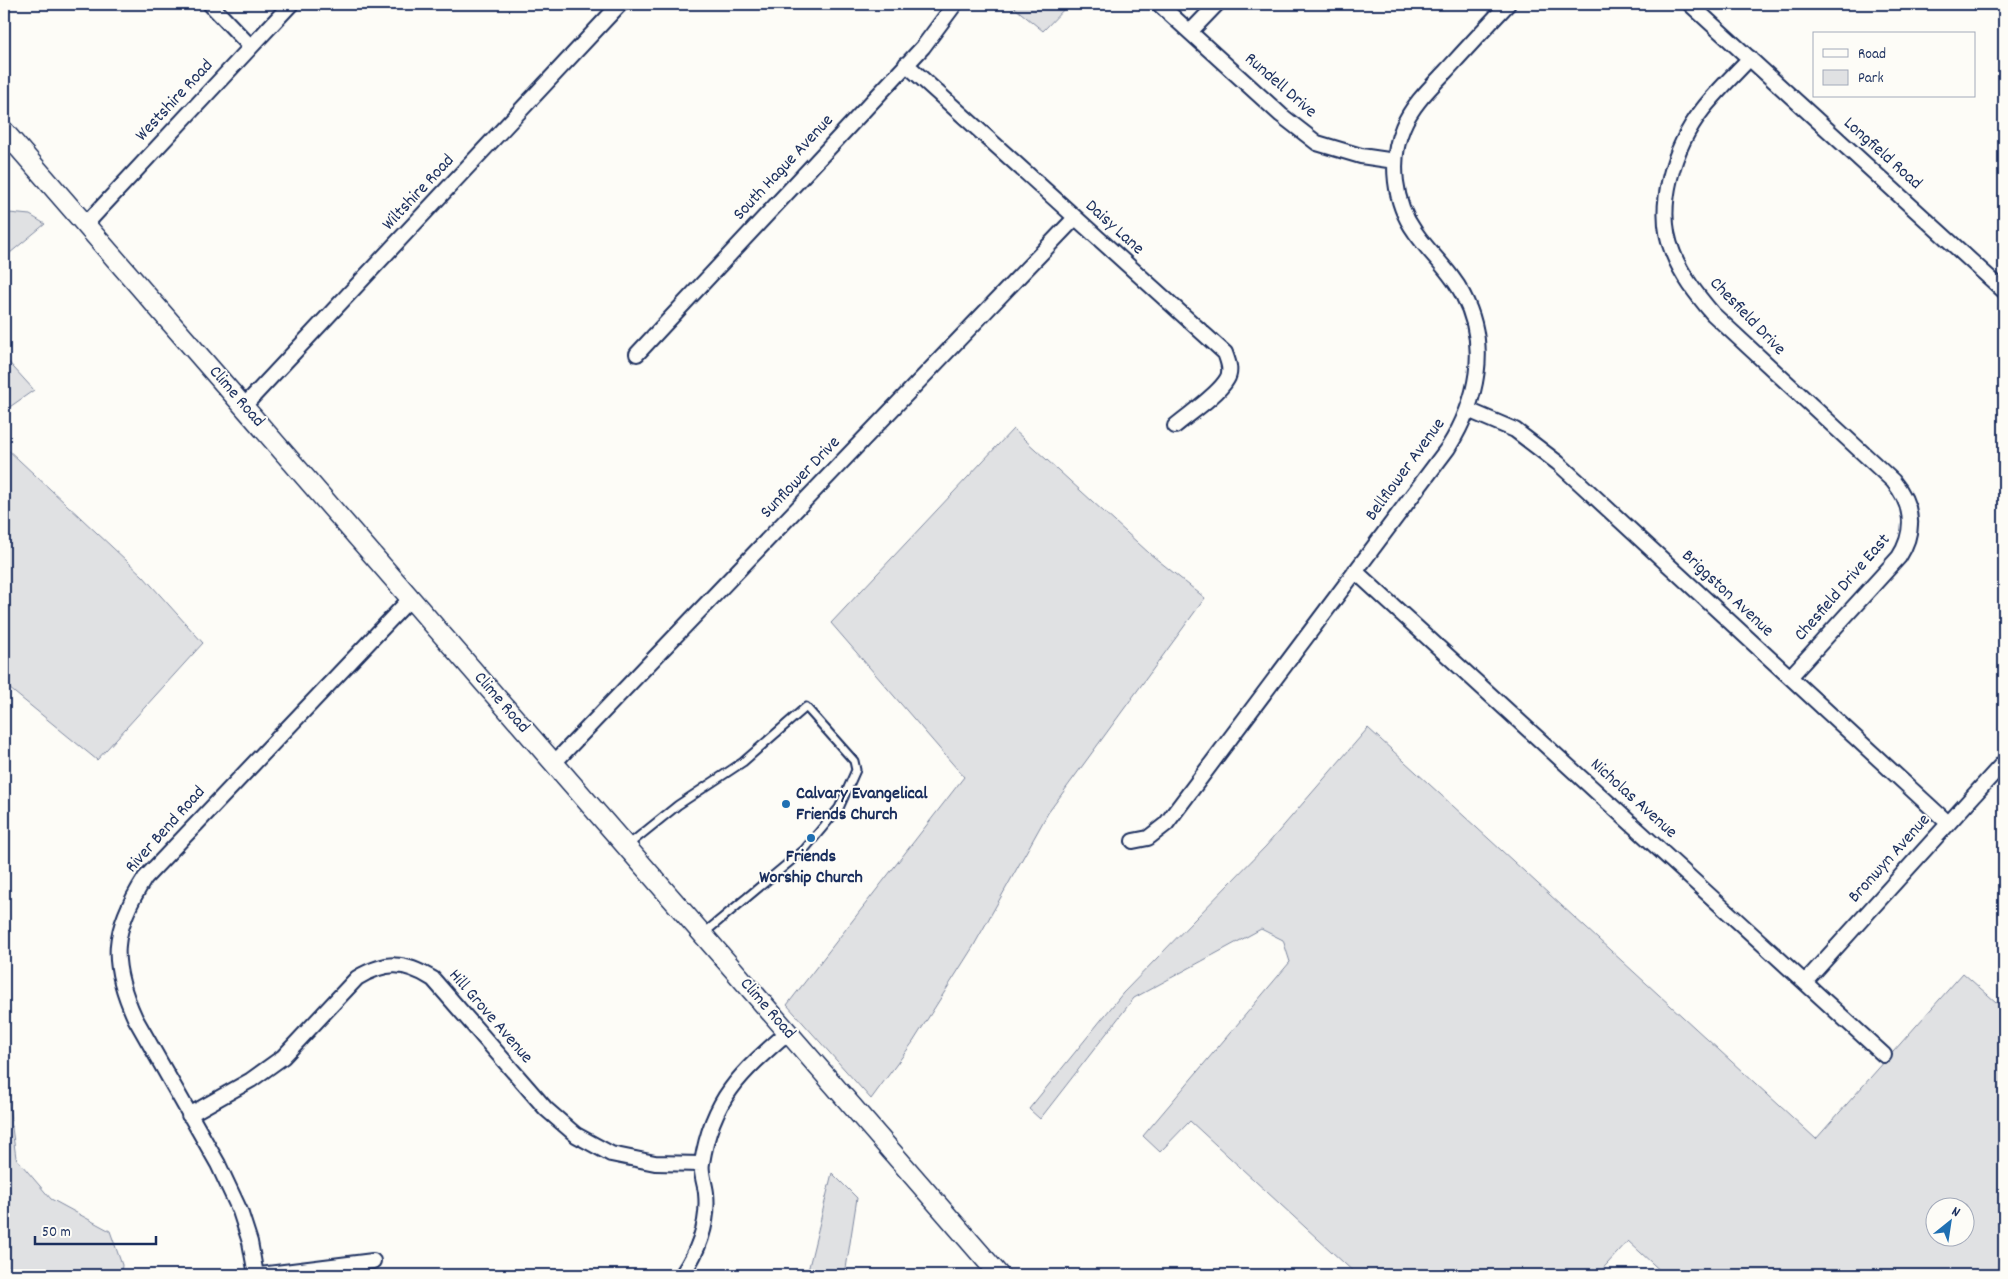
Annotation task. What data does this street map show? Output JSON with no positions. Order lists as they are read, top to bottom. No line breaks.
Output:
{"streets":{"main road":["Clime Road"],"street":["Rundell Drive","Westshire Road","Longfield Road","South Hague Avenue","Wiltshire Road","Daisy Lane","Chesfield Drive","Bellflower Avenue","Sunflower Drive","Chesfield Drive East","Briggston Avenue","Nicholas Avenue","River Bend Road","Bronwyn Avenue","Hill Grove Avenue"]},"crossings":[["Rundell Drive","Bellflower Avenue"],["Westshire Road","Clime Road"],["Longfield Road","Chesfield Drive"],["South Hague Avenue","Daisy Lane"],["Wiltshire Road","Clime Road"],["Daisy Lane","Sunflower Drive"],["Chesfield Drive","Chesfield Drive East"],["Clime Road","Sunflower Drive"],["Clime Road","River Bend Road"],["Bellflower Avenue","Briggston Avenue"],["Bellflower Avenue","Nicholas Avenue"],["Chesfield Drive East","Briggston Avenue"],["Briggston Avenue","Bronwyn Avenue"],["Nicholas Avenue","Bronwyn Avenue"],["River Bend Road","Hill Grove Avenue"]],"places":["Calvary Evangelical Friends Church","Friends Worship Church"],"legend":["Road","Park"],"scale_bar":"50 m","north":"top right"}
